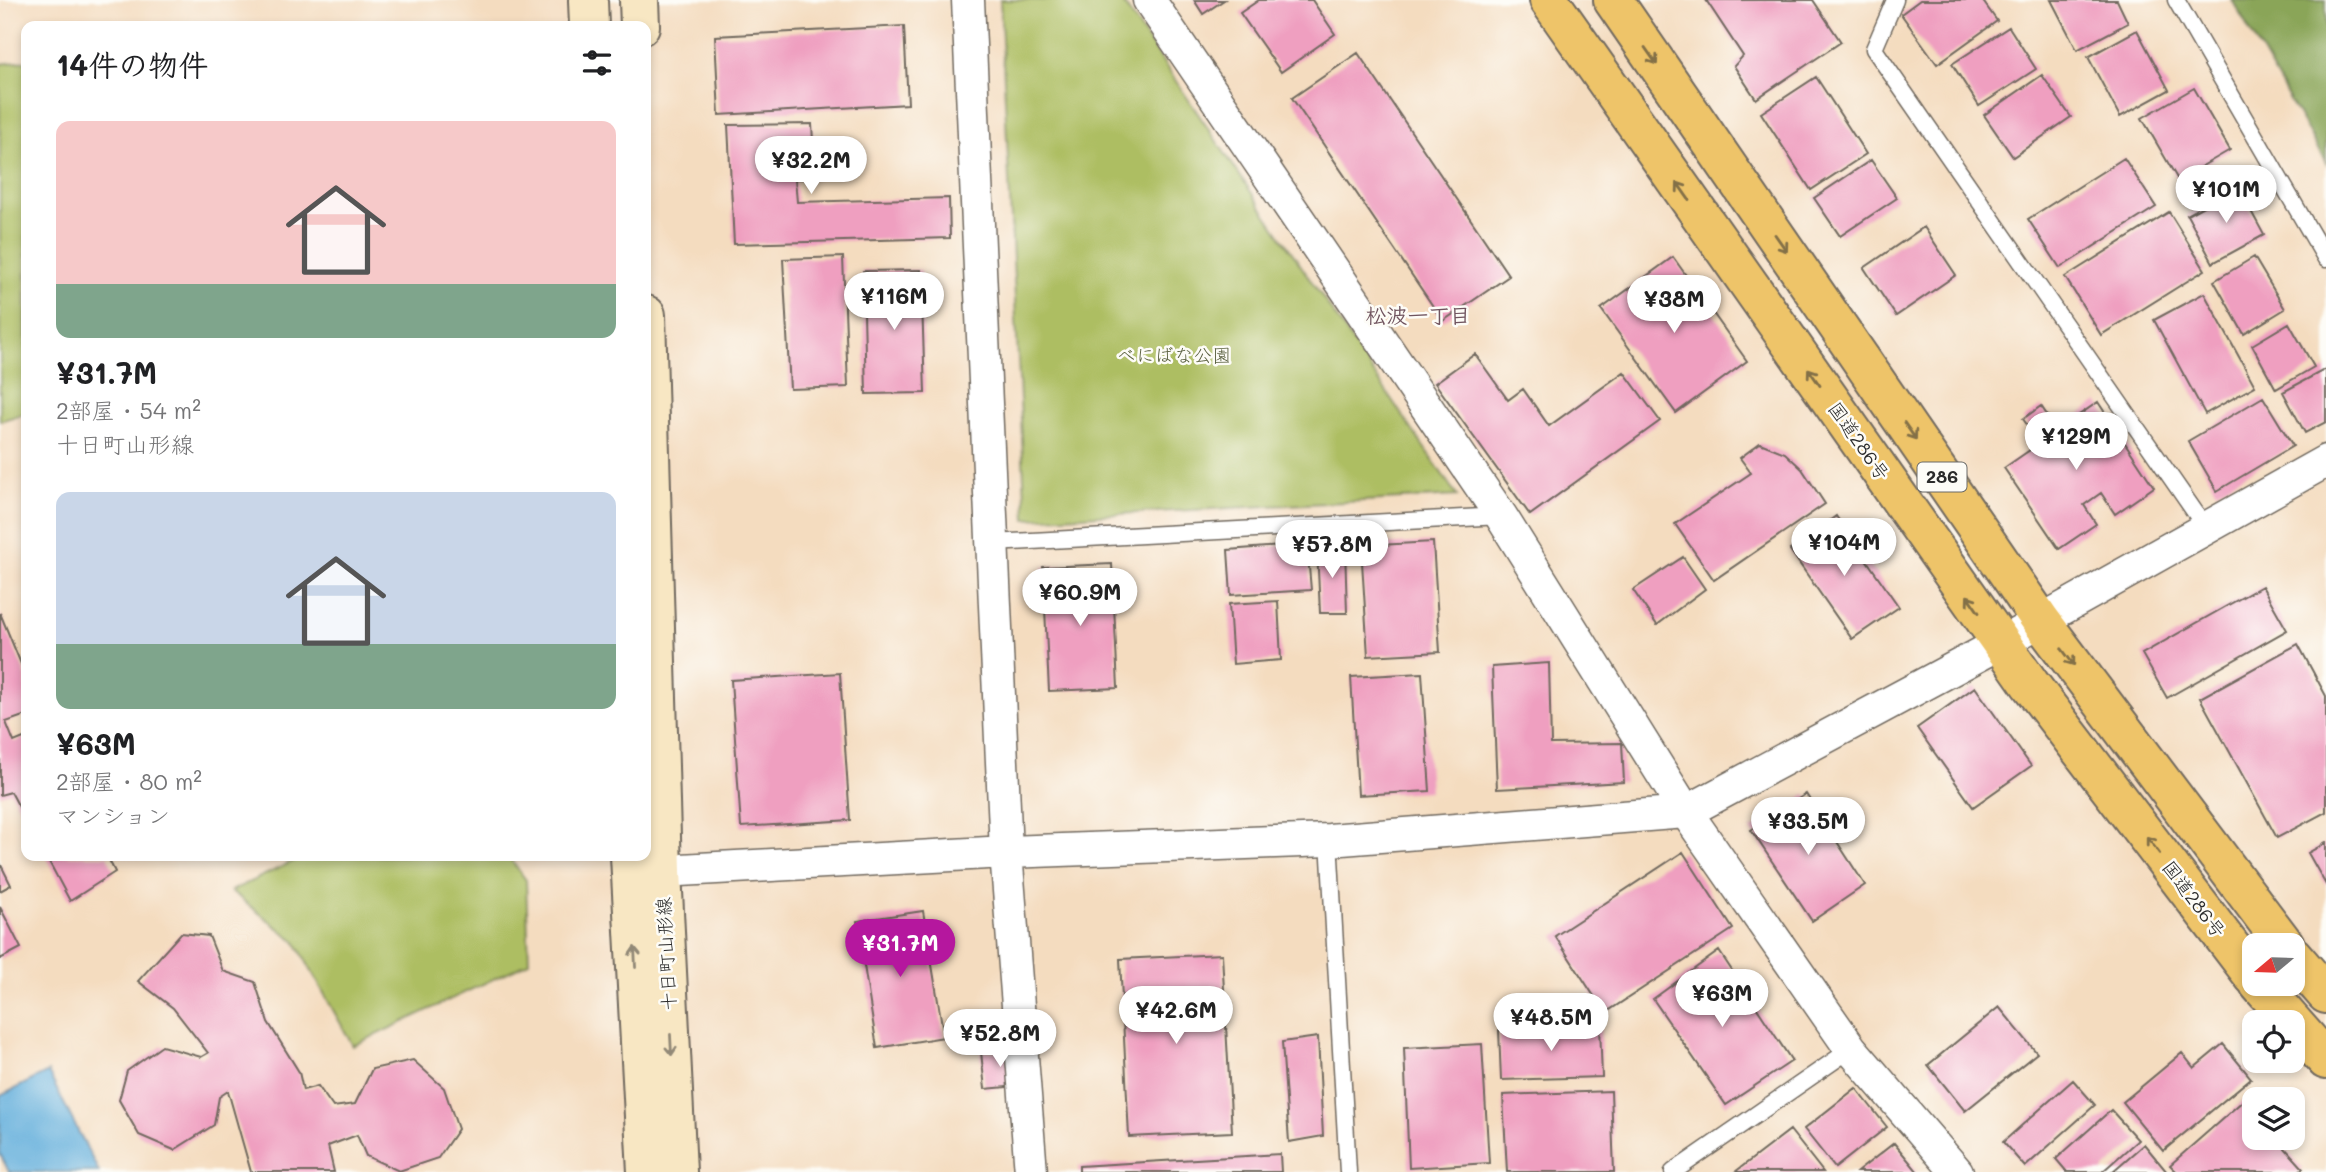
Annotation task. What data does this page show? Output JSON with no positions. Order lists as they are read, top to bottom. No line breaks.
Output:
{"streets":{"highway":["国道286号","286"],"main road":["十日町山形線"]},"districts":["松波一丁目"],"parks":["べにばな公園"],"north":"left","page":{"heading":"14件の物件","list":[{"name":"¥31.7M","note":"2部屋 · 54 m² · 十日町山形線"},{"name":"¥63M","note":"2部屋 · 80 m² · マンション"}],"price":["¥32.2M","¥101M","¥116M","¥38M","¥129M","¥104M","¥57.8M","¥60.9M","¥33.5M","¥31.7M","¥63M","¥42.6M","¥48.5M","¥52.8M"]}}
